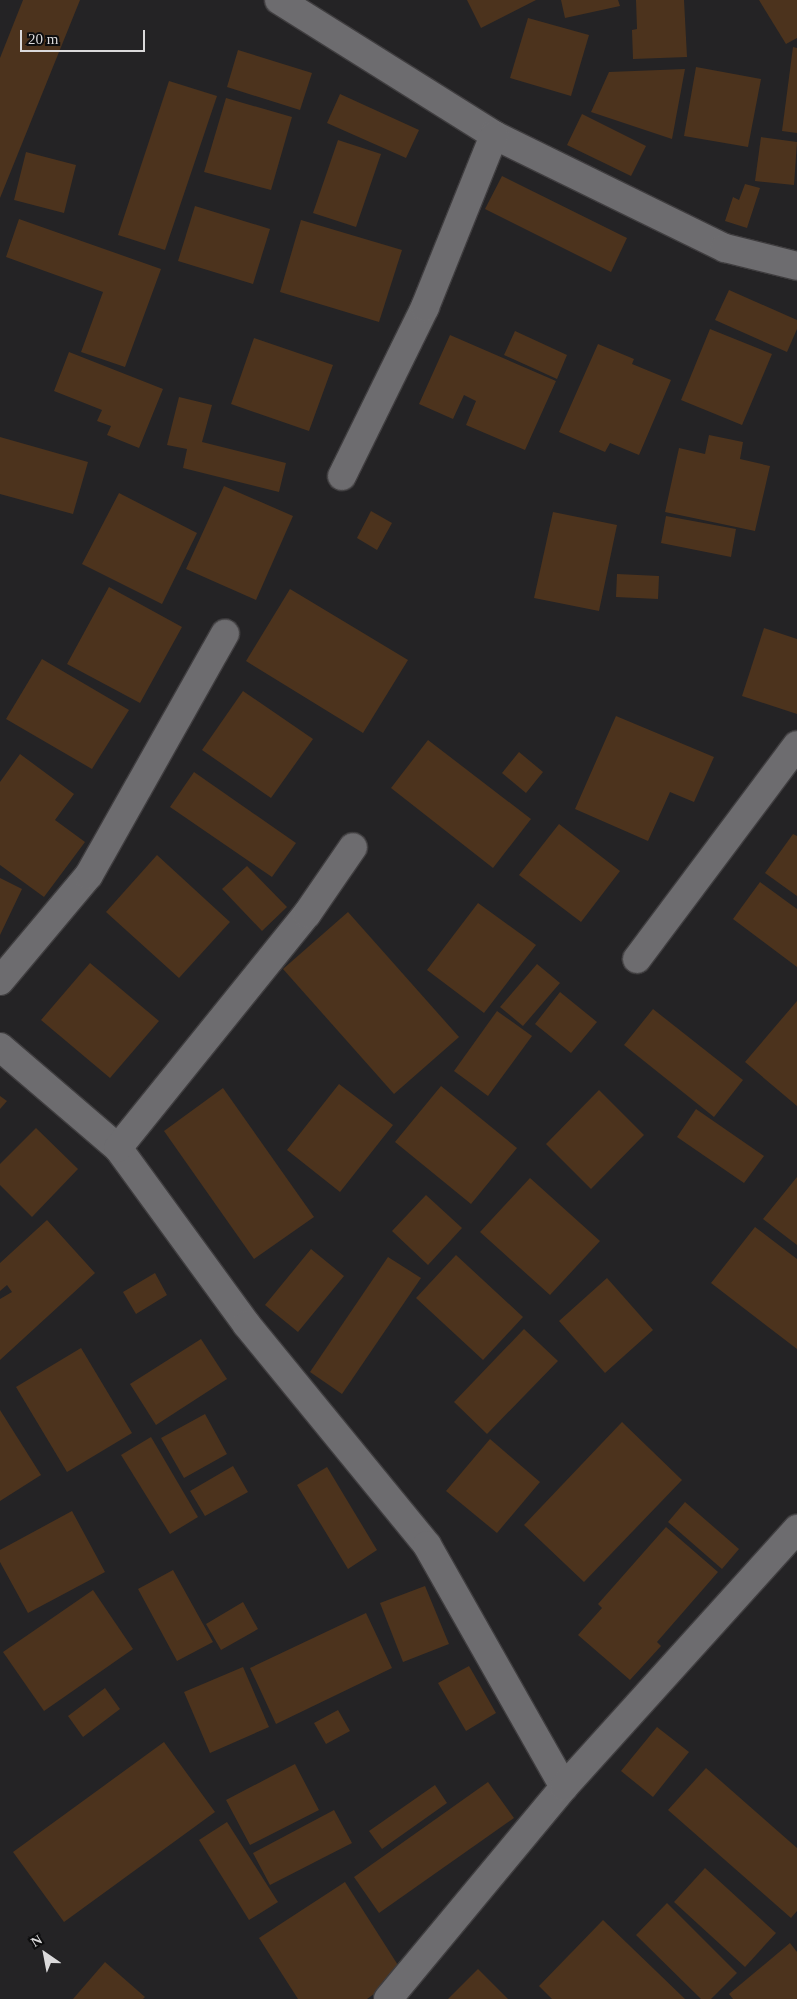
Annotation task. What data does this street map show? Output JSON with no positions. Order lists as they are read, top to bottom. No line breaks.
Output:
{"scale_bar":"20 m","north":"top left"}
